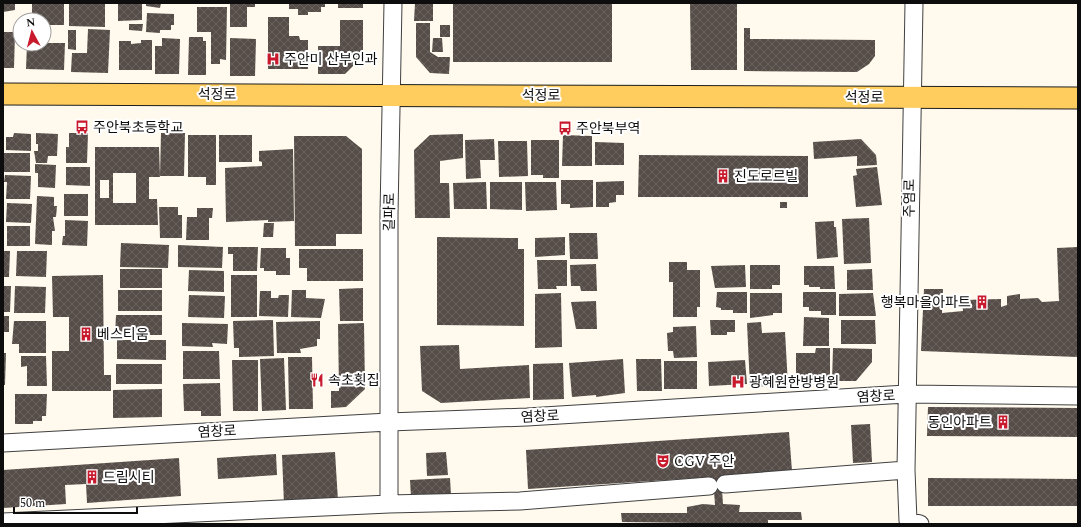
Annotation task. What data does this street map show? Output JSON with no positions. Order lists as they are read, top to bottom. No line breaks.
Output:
{"streets":{"main road":["석정로"],"street":["주염로","길파로","염창로"]},"crossings":[["석정로","주염로"],["석정로","길파로"],["주염로","염창로"],["길파로","염창로"]],"places":{"hospital":["주안미 산부인과","광혜원한방병원"],"bus stop":["주안북초등학교","주안북부역"],"building":["진도로르빌","행복마을아파트","베스티움","동인아파트","드림시티"],"restaurant":["속초횟집"],"theatre":["CGV 주안"]},"scale_bar":"50 m","north":"top"}
